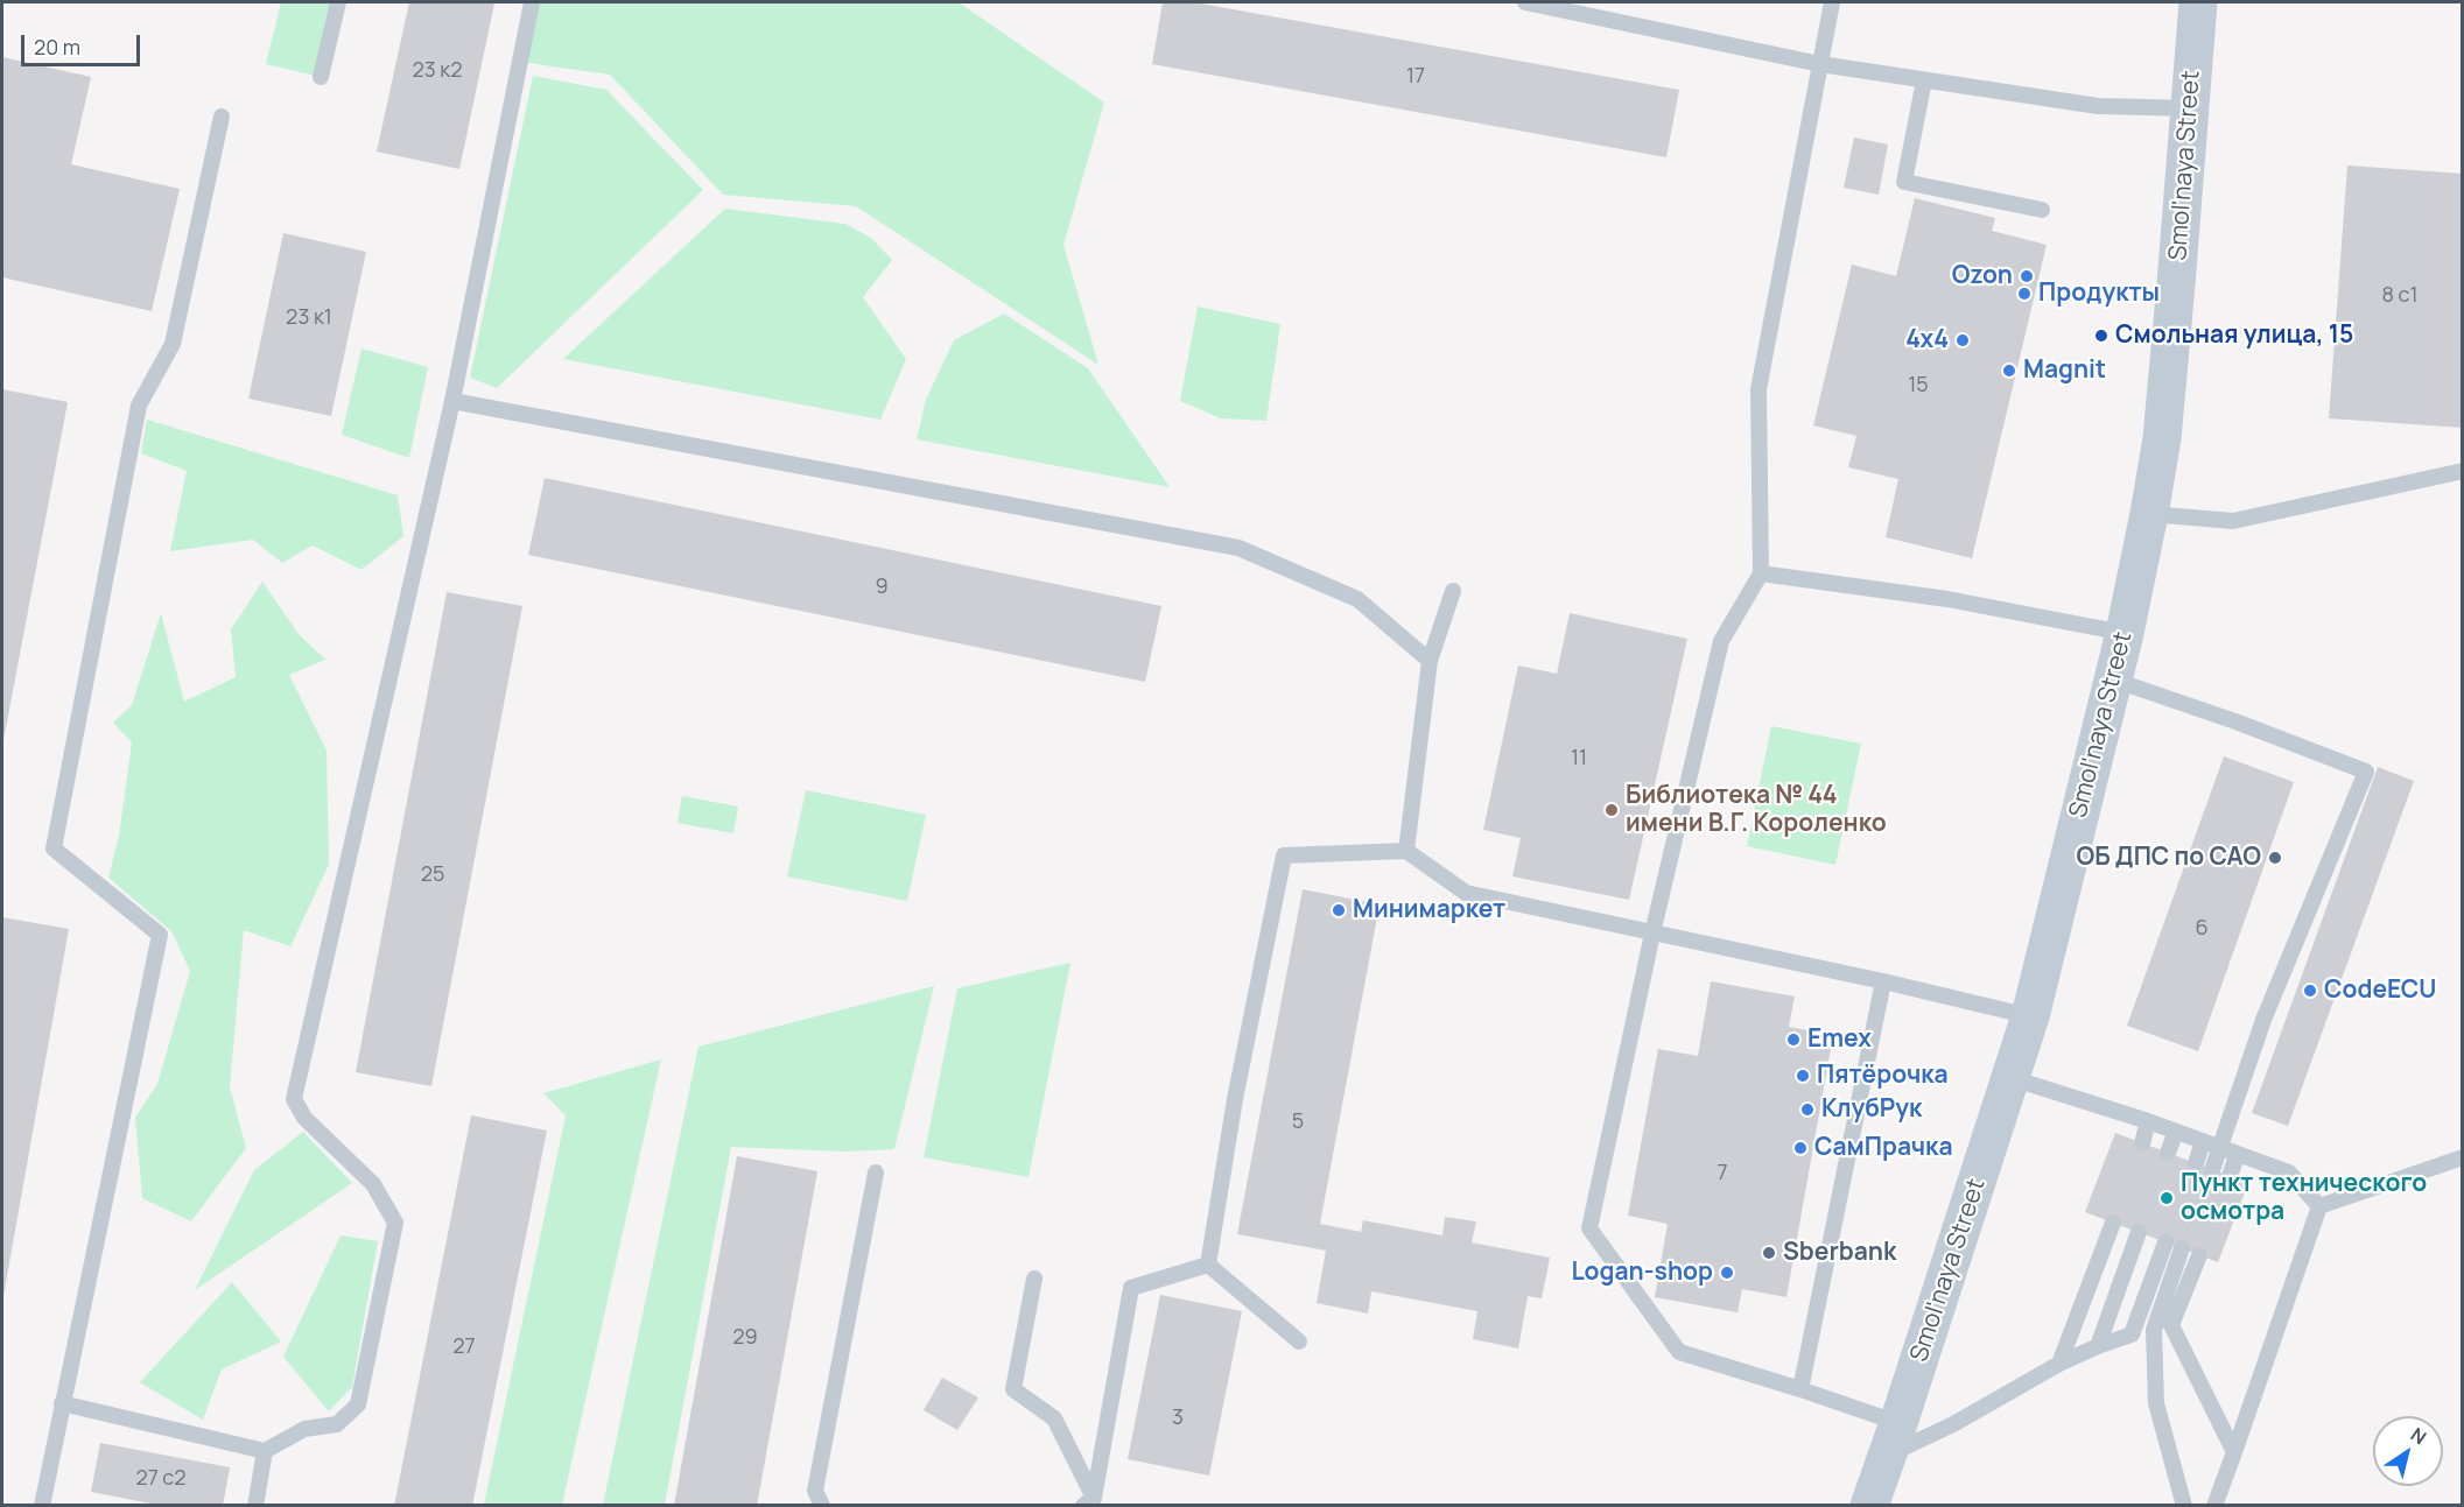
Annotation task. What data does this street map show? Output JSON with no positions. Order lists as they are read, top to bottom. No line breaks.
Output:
{"streets":{"street":["Smol'naya Street"]},"places":["Ozon","Продукты","Смольная улица, 15","4х4","Magnit","Библиотека № 44 имени В.Г. Короленко","ОБ ДПС по САО","Минимаркет","CodeECU","Emex","Пятёрочка","КлубРук","СамПрачка","Пункт технического осмотра","Sberbank","Logan-shop"],"house_numbers":["23 к2","17","8 с1","23 к1","15","9","11","25","6","5","7","29","27","3","27 с2"],"scale_bar":"20 m","north":"top right"}
